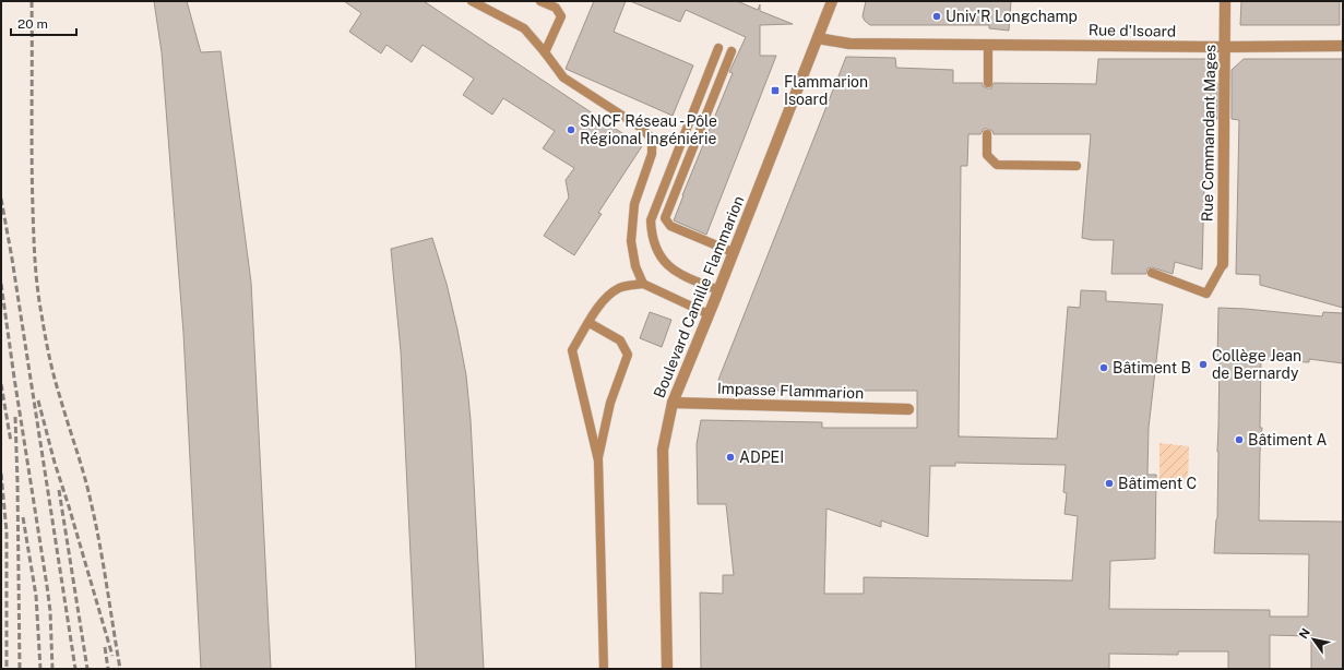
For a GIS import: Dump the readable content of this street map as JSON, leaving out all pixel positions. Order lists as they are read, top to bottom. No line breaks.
{"streets":{"street":["Rue d'Isoard","Rue Commandant Mages","Boulevard Camille Flammarion","Impasse Flammarion"]},"crossings":[["Rue d'Isoard","Rue Commandant Mages"],["Rue d'Isoard","Boulevard Camille Flammarion"],["Boulevard Camille Flammarion","Impasse Flammarion"]],"places":{"other":["Univ'R Longchamp","SNCF Réseau - Pôle Régional Ingéniérie","Collège Jean de Bernardy","Bâtiment B","Bâtiment A","ADPEI","Bâtiment C"],"transit":["Flammarion Isoard"]},"scale_bar":"20 m","north":"top left"}
